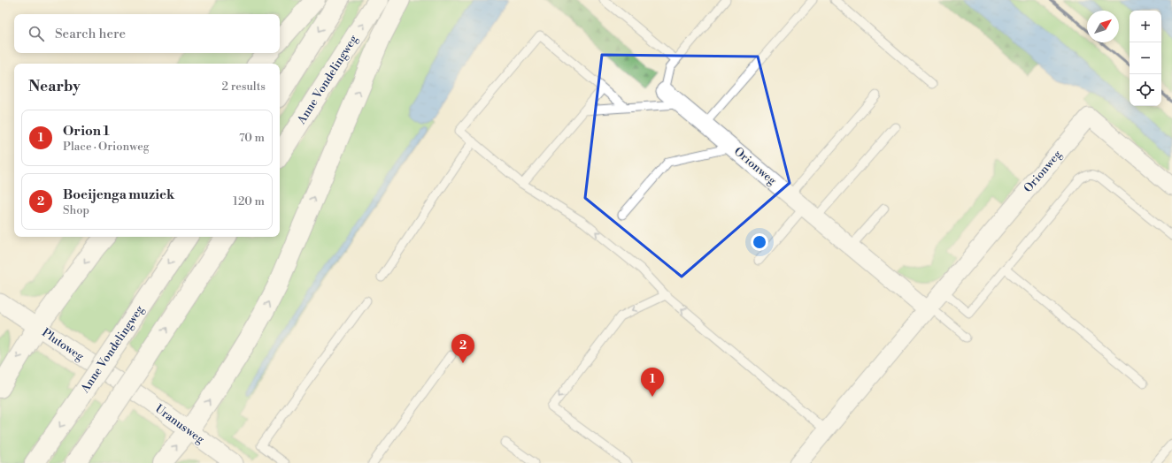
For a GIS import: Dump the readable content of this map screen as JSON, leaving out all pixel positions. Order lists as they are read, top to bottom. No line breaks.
{"streets":{"main road":["Anne Vondelingweg"],"street":["Orionweg","Plutoweg","Uranusweg"]},"crossings":[["Plutoweg","Uranusweg"]],"north":"top right","page":{"map_buttons":["+","−"],"search":"Search here","heading":["Nearby","2 results"],"list":[{"mark":"1","name":"Orion 1","note":"Place · Orionweg","value":"70 m"},{"mark":"2","name":"Boeijenga muziek","note":"Shop","value":"120 m"}],"pins":["2","1"]}}
